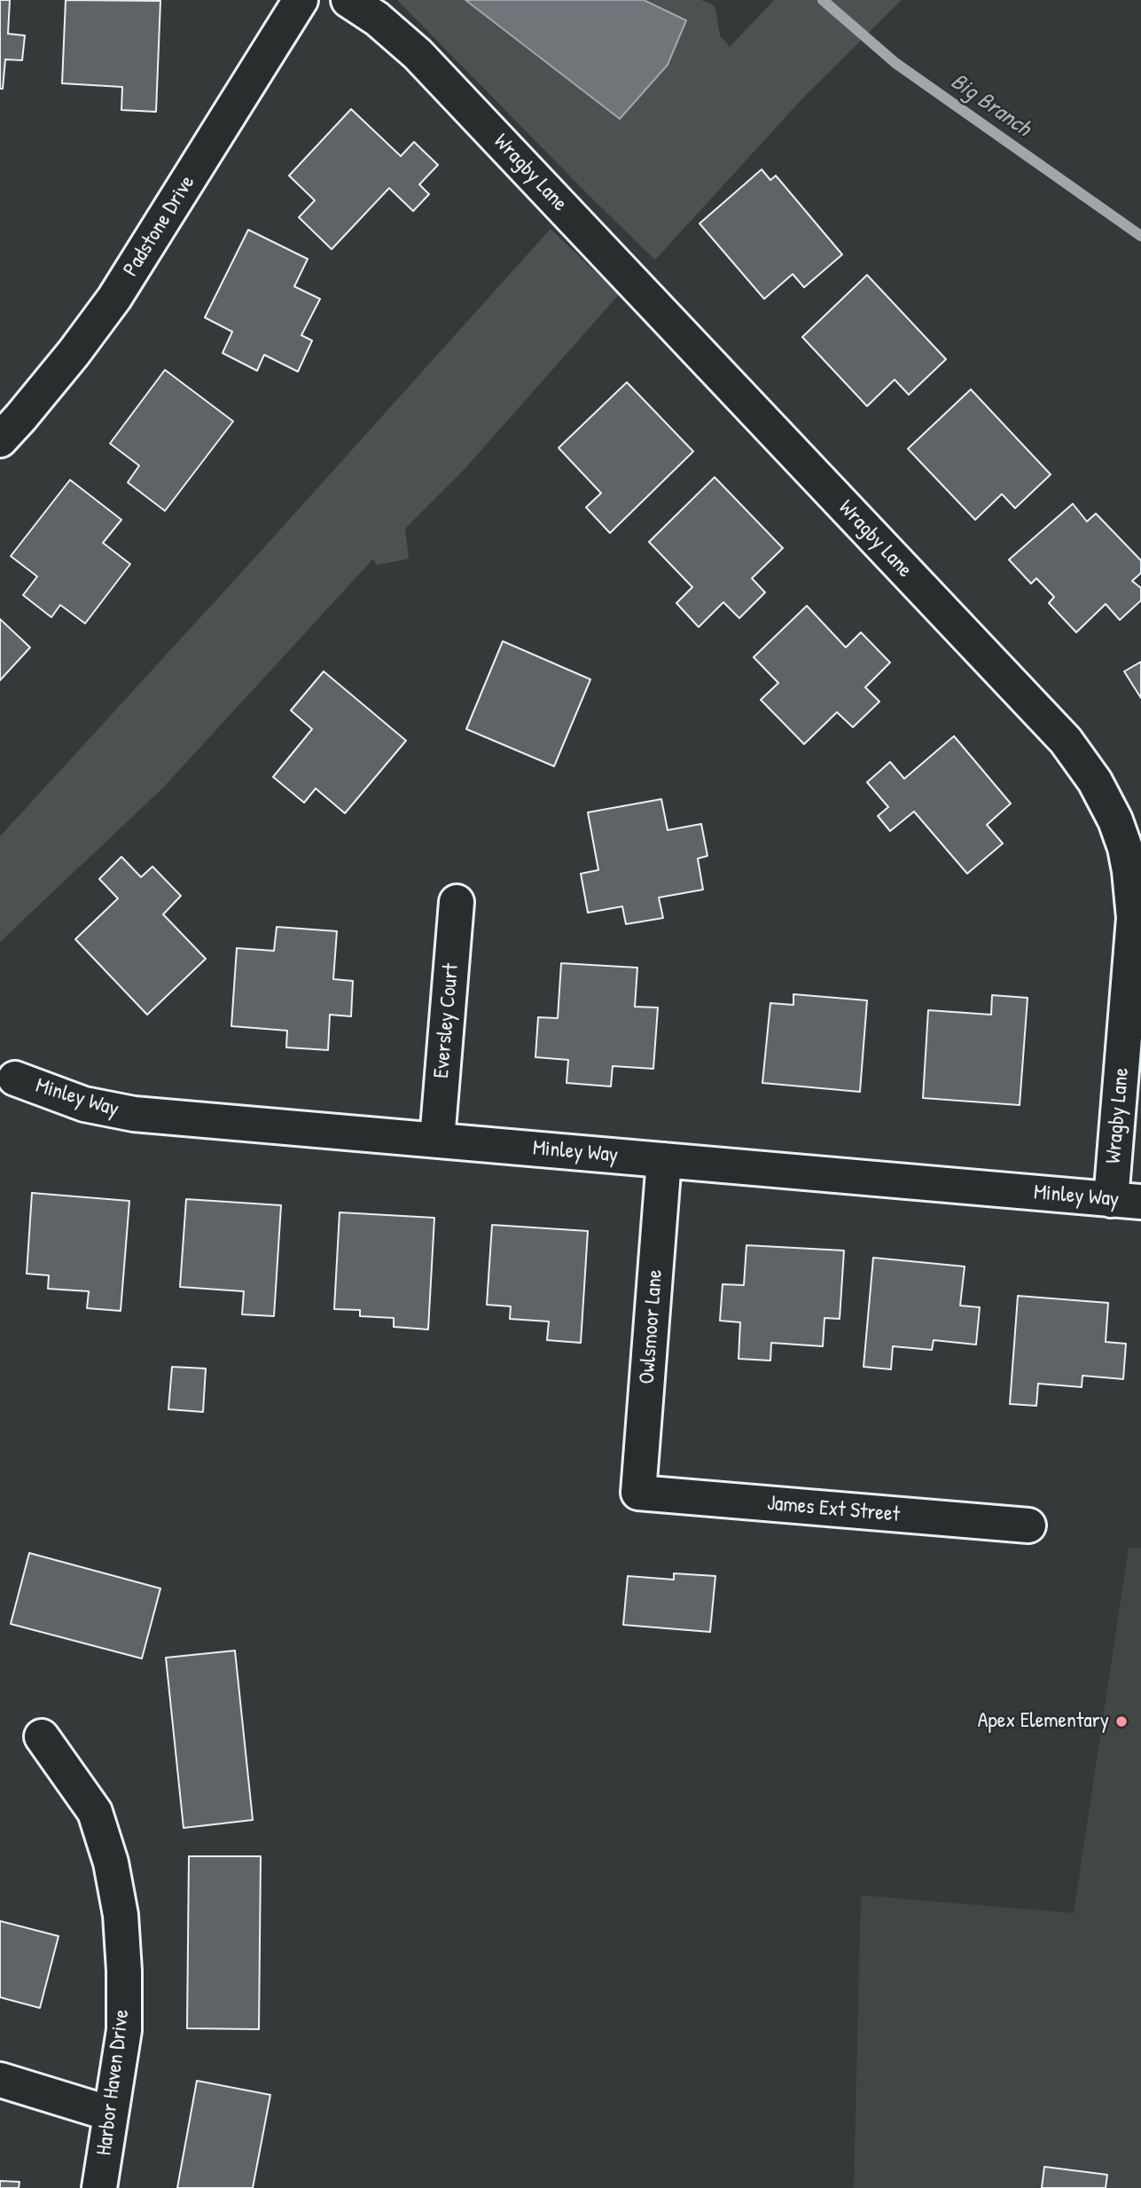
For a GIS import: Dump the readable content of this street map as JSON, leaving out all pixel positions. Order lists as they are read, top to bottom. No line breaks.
{"streets":{"street":["Wragby Lane","Padstone Drive","Eversley Court","Minley Way","Owlsmoor Lane","James Ext Street","Harbor Haven Drive"]},"crossings":[["Wragby Lane","Minley Way"],["Eversley Court","Minley Way"],["Minley Way","Owlsmoor Lane"],["Owlsmoor Lane","James Ext Street"]],"water":["Big Branch"],"places":["Apex Elementary"]}
